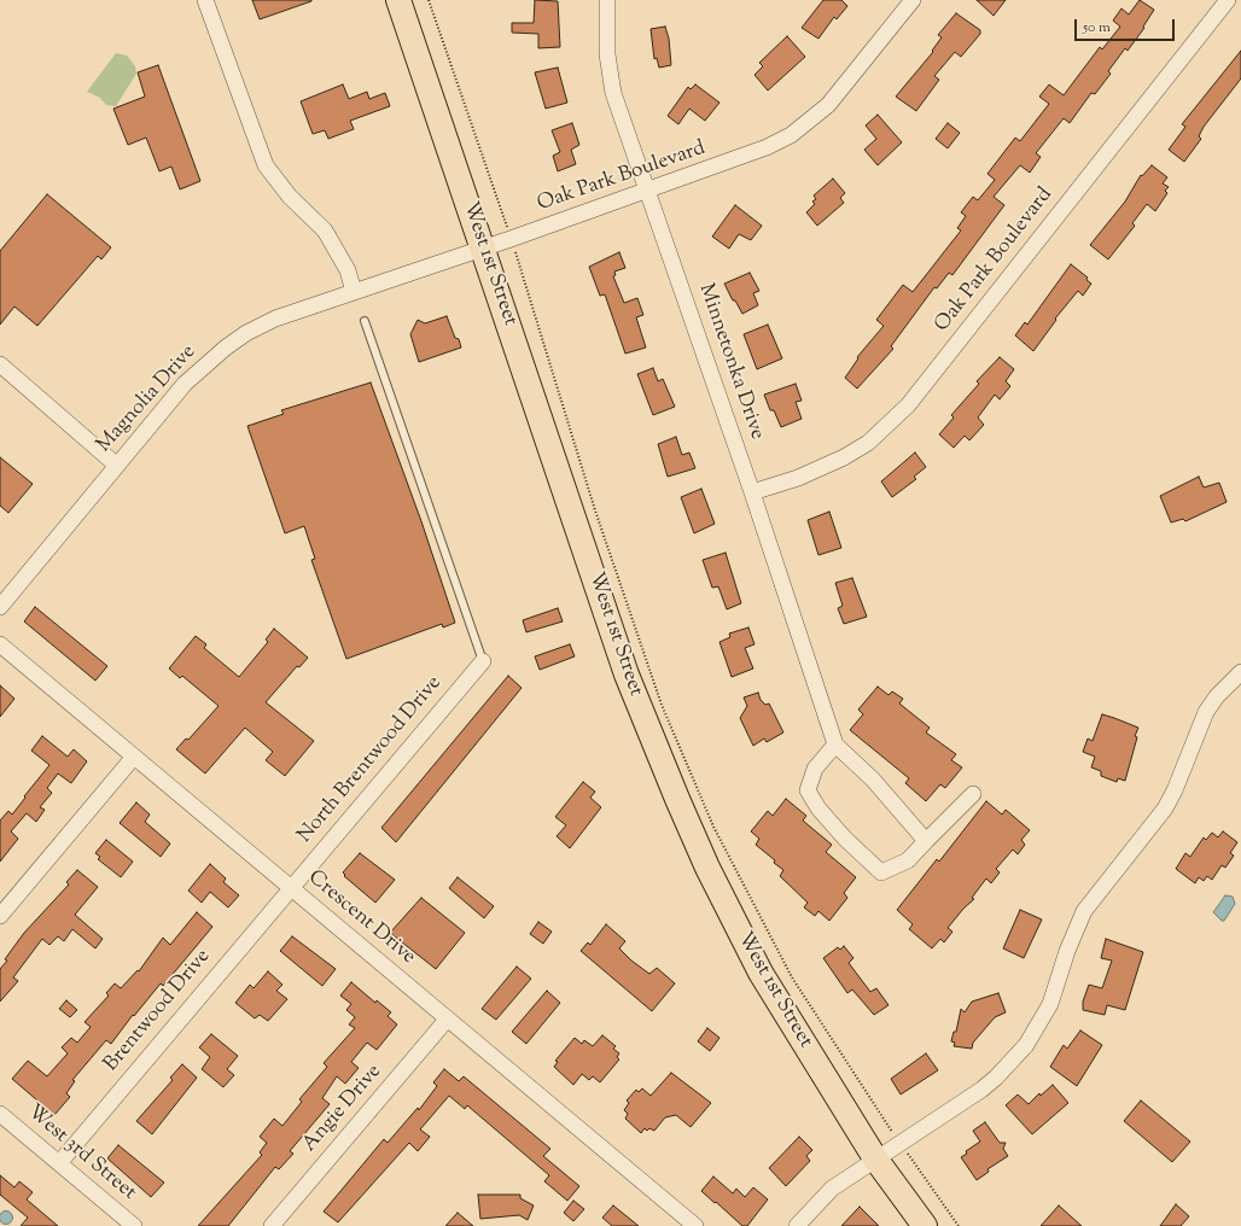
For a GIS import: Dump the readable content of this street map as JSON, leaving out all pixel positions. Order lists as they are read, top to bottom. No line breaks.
{"streets":{"main road":["West 1st Street"],"street":["Oak Park Boulevard","Minnetonka Drive","Magnolia Drive","North Brentwood Drive","Crescent Drive","Brentwood Drive","Angie Drive","West 3rd Street"]},"crossings":[["Oak Park Boulevard","West 1st Street"],["Oak Park Boulevard","Minnetonka Drive"],["Oak Park Boulevard","Magnolia Drive"],["West 1st Street","Magnolia Drive"],["North Brentwood Drive","Crescent Drive"],["North Brentwood Drive","Brentwood Drive"],["Crescent Drive","Brentwood Drive"],["Crescent Drive","Angie Drive"],["Brentwood Drive","West 3rd Street"]],"scale_bar":"50 m"}
